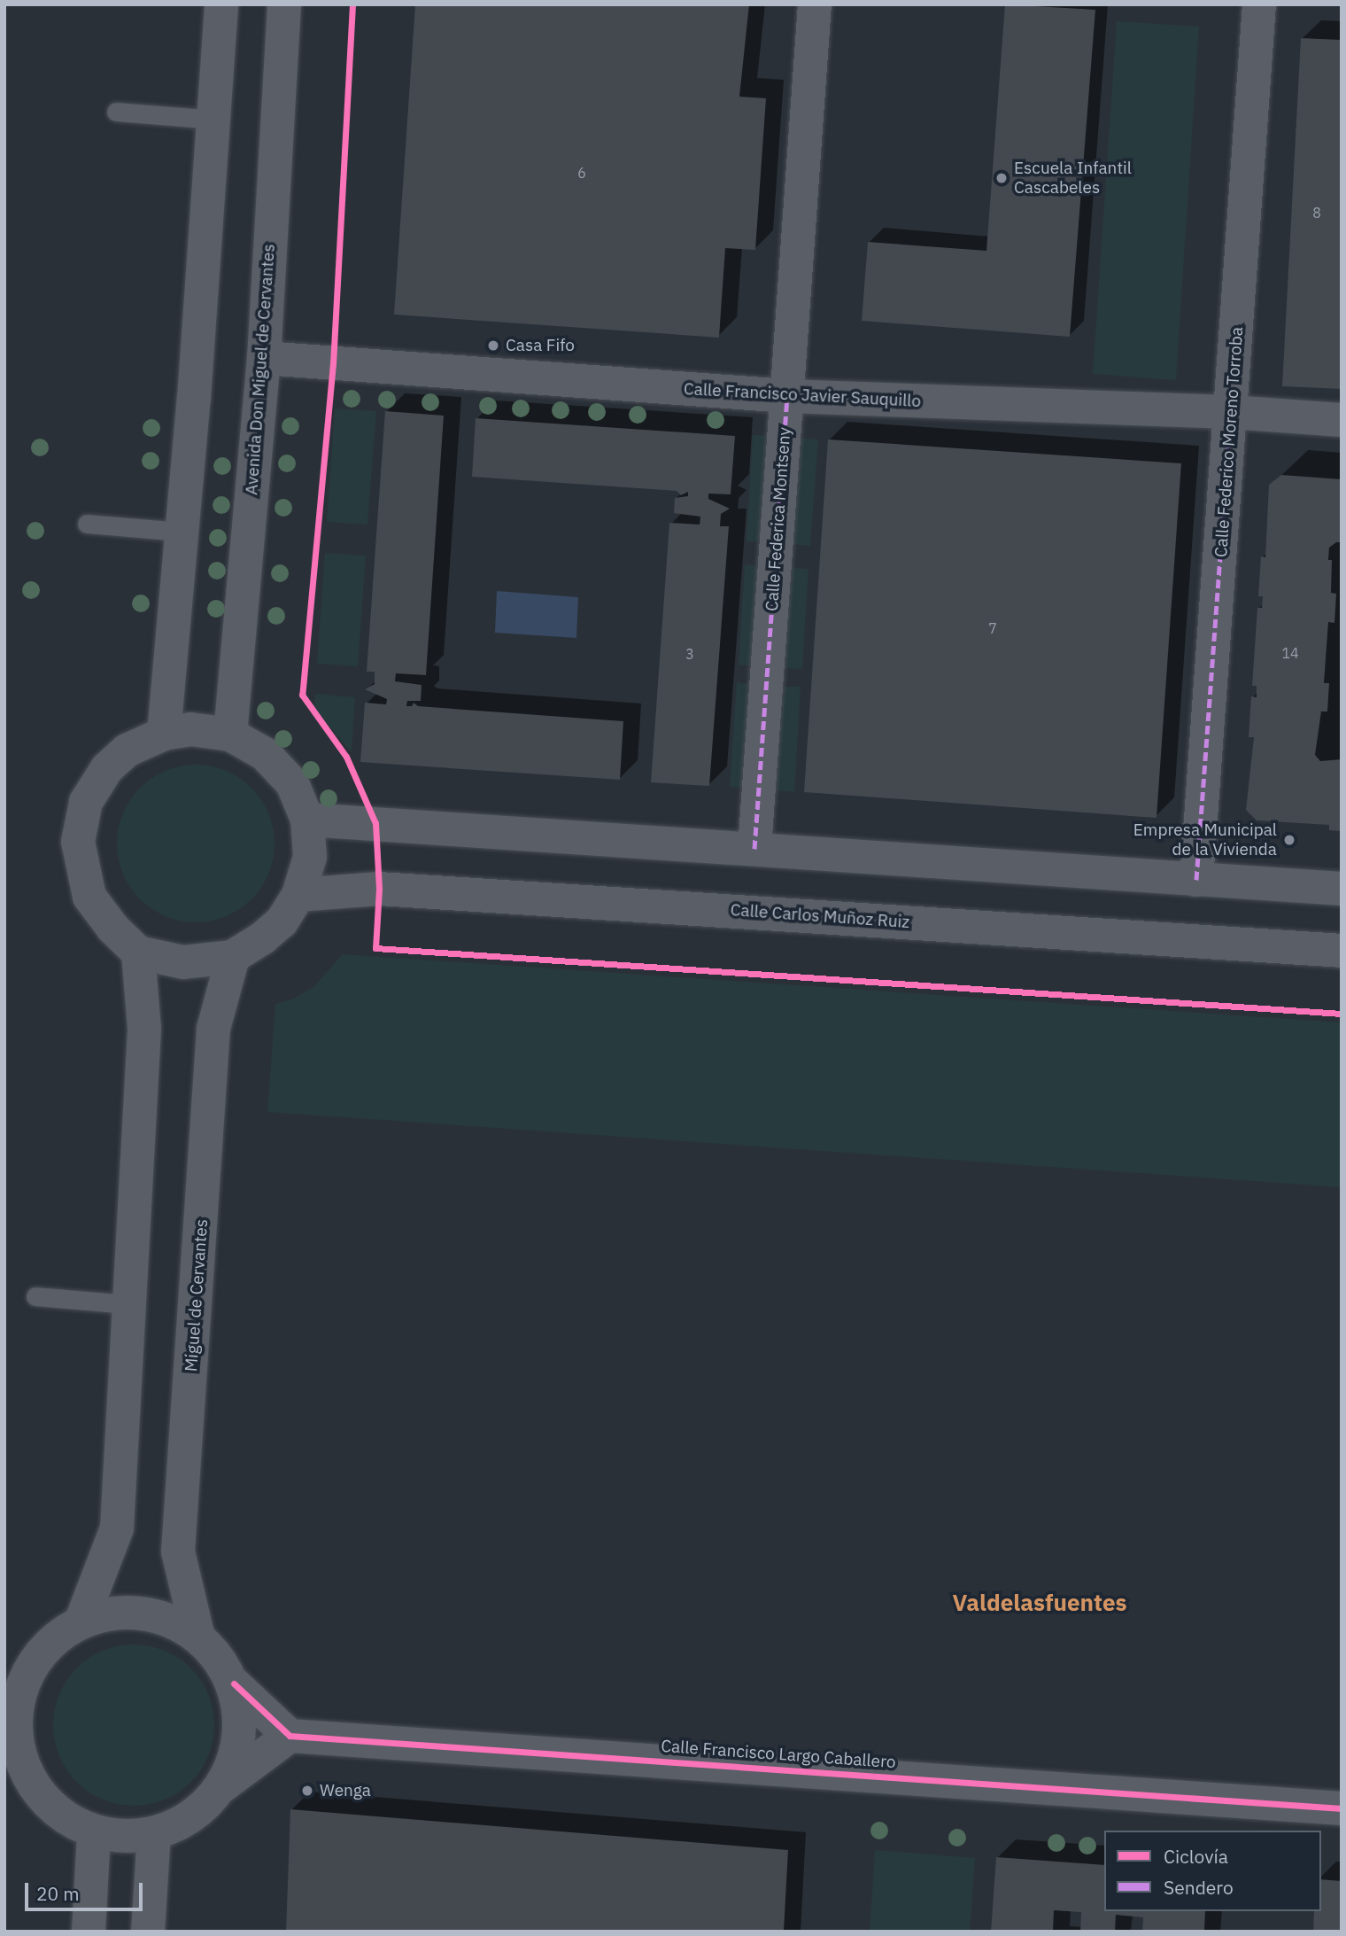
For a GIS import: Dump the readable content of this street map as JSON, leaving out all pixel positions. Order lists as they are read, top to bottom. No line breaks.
{"streets":{"street":["Avenida Don Miguel de Cervantes","Calle Francisco Javier Sauquillo","Calle Federico Moreno Torroba","Calle Federica Montseny","Calle Carlos Muñoz Ruiz","Miguel de Cervantes","Calle Francisco Largo Caballero"]},"crossings":[["Avenida Don Miguel de Cervantes","Calle Francisco Javier Sauquillo"],["Calle Francisco Javier Sauquillo","Calle Federico Moreno Torroba"],["Calle Francisco Javier Sauquillo","Calle Federica Montseny"]],"districts":["Valdelasfuentes"],"places":["Escuela Infantil Cascabeles","Casa Fifo","Empresa Municipal de la Vivienda","Wenga"],"house_numbers":["6","8","7","14","3"],"legend":["Ciclovía","Sendero"],"scale_bar":"20 m"}
